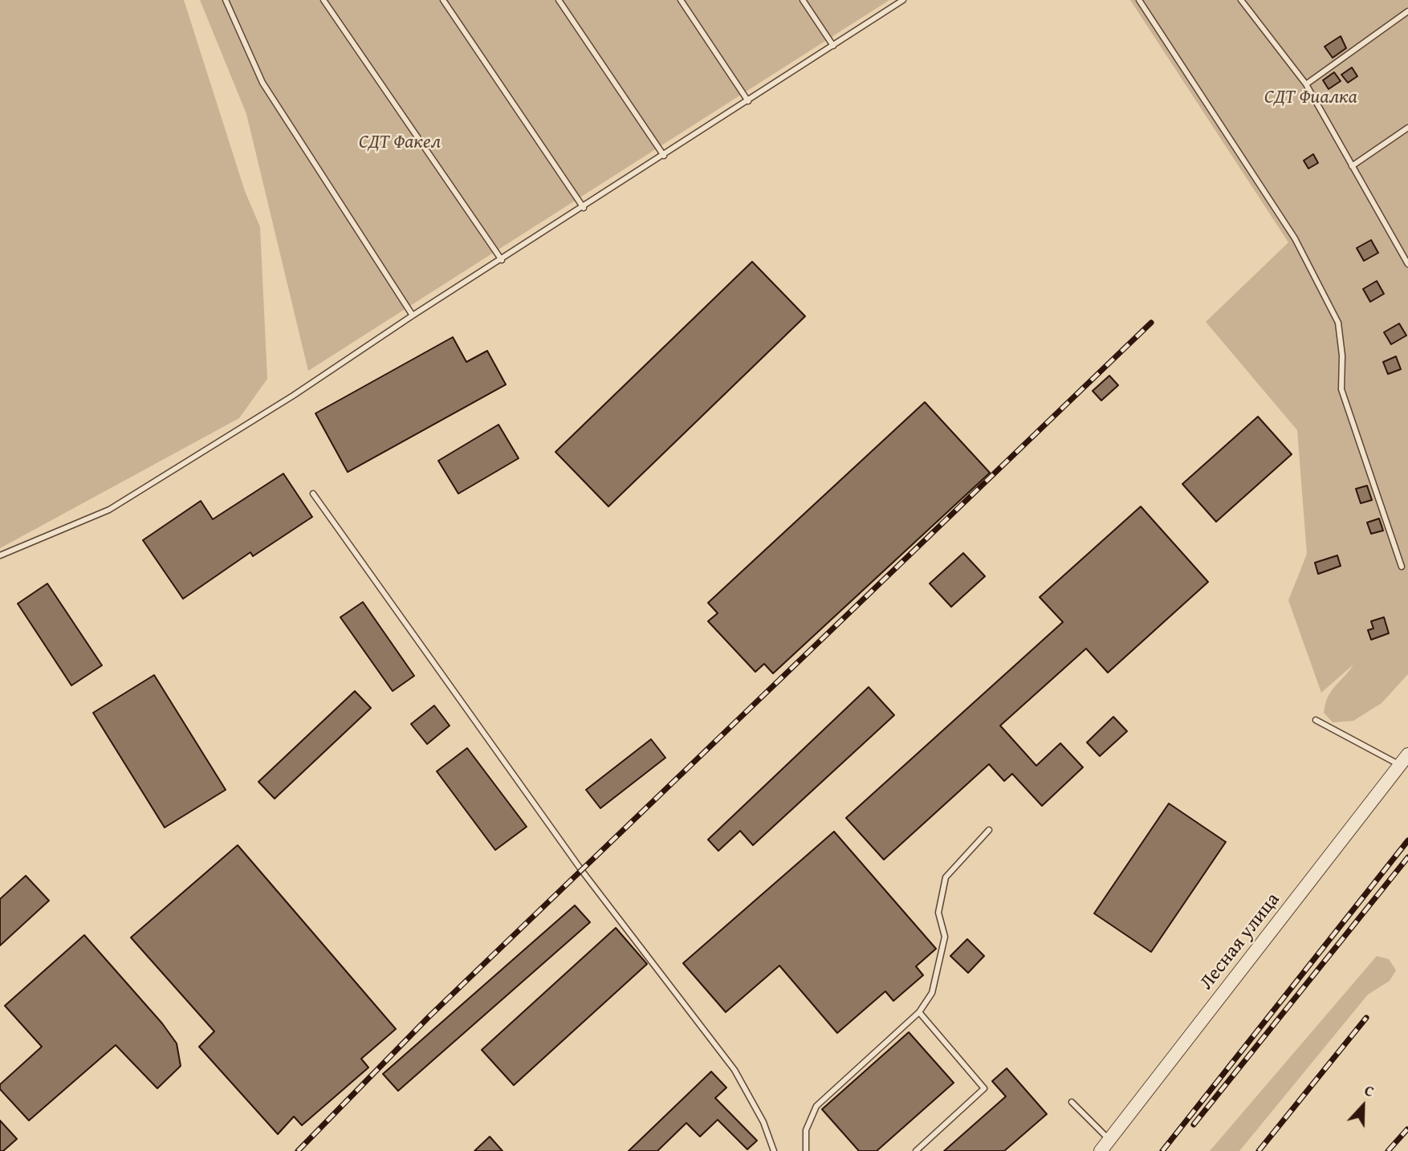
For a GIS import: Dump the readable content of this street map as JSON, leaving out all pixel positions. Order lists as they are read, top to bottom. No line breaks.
{"streets":{"street":["Лесная улица"]},"parks":["СДТ Фиалка","СДТ Факел"],"north":"top"}
